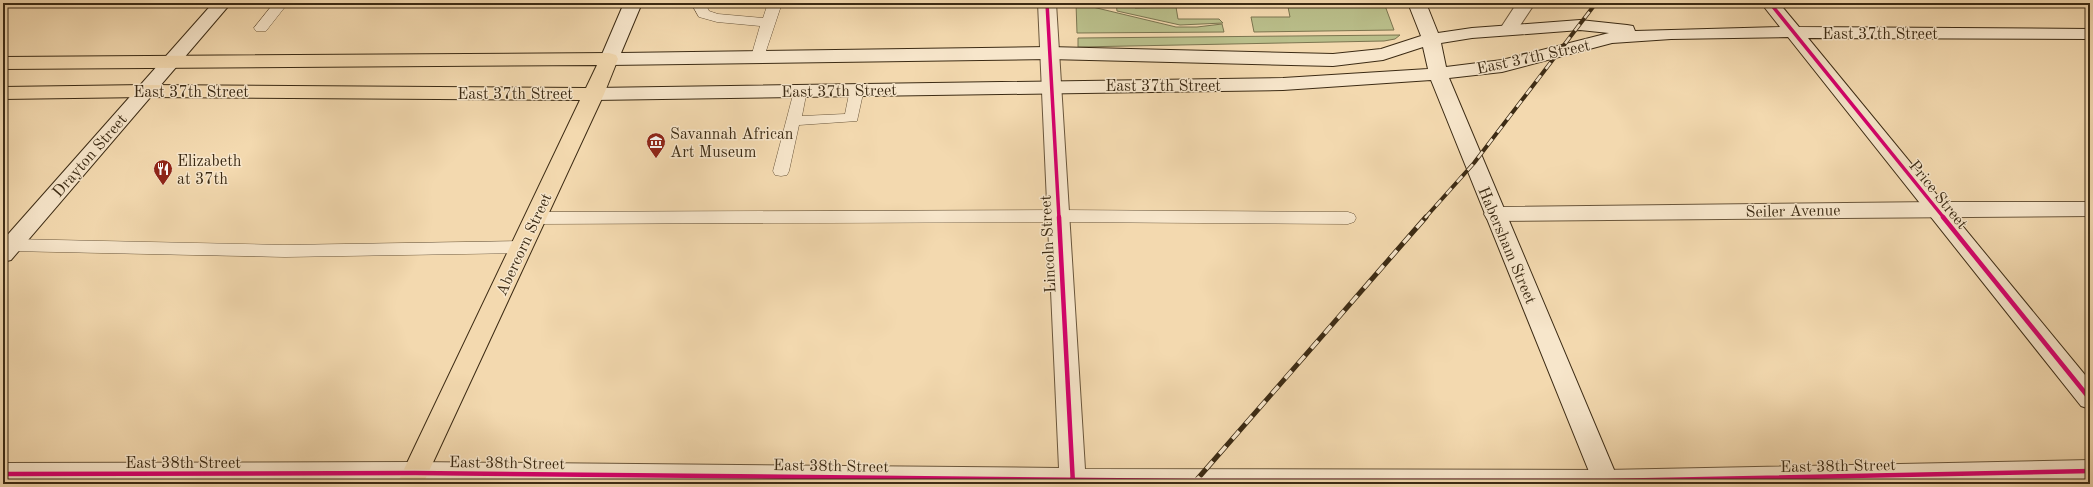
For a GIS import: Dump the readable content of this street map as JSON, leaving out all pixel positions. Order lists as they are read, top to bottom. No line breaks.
{"streets":{"main road":["East 37th Street","Drayton Street","Price Street","Seiler Avenue","Abercorn Street","Lincoln Street","Habersham Street","East 38th Street"]},"crossings":[["East 37th Street","Drayton Street"],["East 37th Street","Price Street"],["East 37th Street","Abercorn Street"],["East 37th Street","Lincoln Street"],["East 37th Street","Habersham Street"],["Price Street","Seiler Avenue"],["Seiler Avenue","Habersham Street"],["Abercorn Street","East 38th Street"],["Lincoln Street","East 38th Street"],["Habersham Street","East 38th Street"]],"places":{"museum":["Savannah African Art Museum"],"restaurant":["Elizabeth at 37th"]}}
